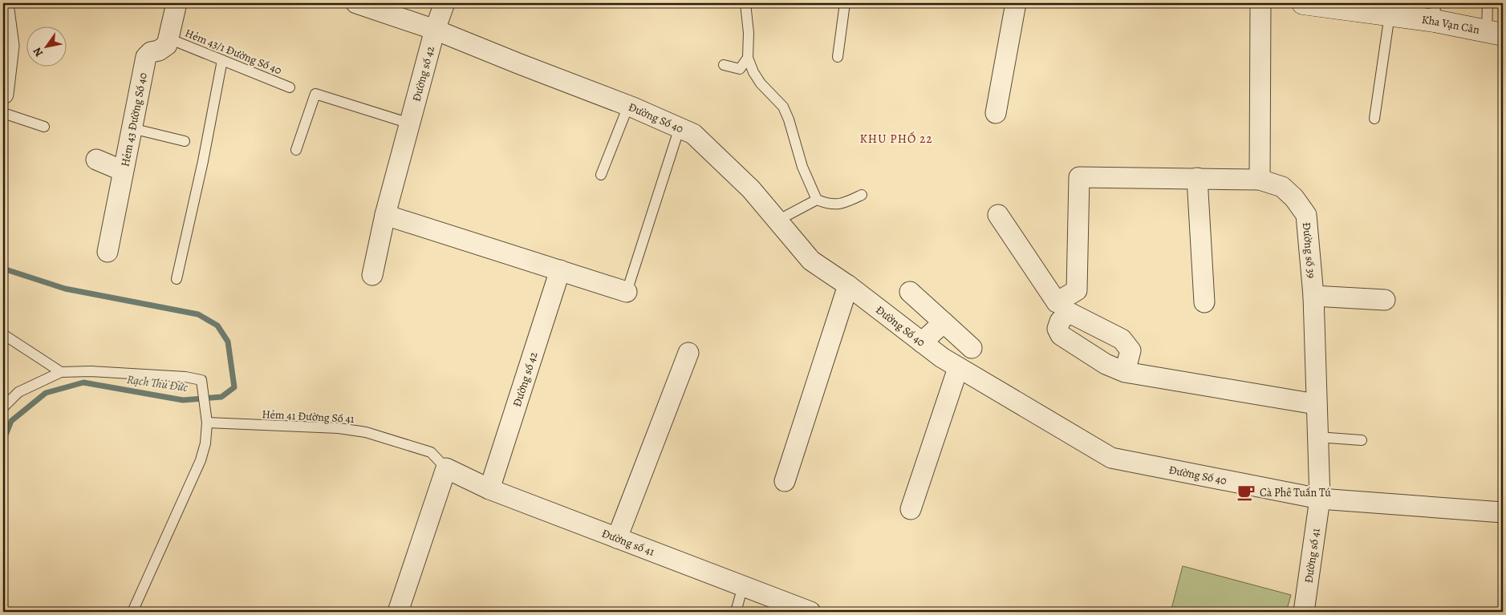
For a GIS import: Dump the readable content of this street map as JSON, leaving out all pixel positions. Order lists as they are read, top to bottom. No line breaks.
{"streets":{"main road":["Kha Vạn Cân"],"street":["Đường số 42","Đường Số 40","Hẻm 43 Đường Số 40","Đường số 39","Đường số 41"],"lane":["Hẻm 43/1 Đường Số 40","Hẻm 41 Đường Số 41"]},"crossings":[["Hẻm 43/1 Đường Số 40","Hẻm 43 Đường Số 40"],["Đường số 42","Đường Số 40"],["Đường số 42","Đường số 41"],["Đường Số 40","Đường số 39"],["Đường Số 40","Đường số 41"],["Đường số 39","Đường số 41"],["Hẻm 41 Đường Số 41","Đường số 41"]],"districts":["KHU PHỐ 22"],"water":["Rạch Thủ Đức"],"places":{"cafe":["Cà Phê Tuấn Tú"]},"north":"bottom left"}
